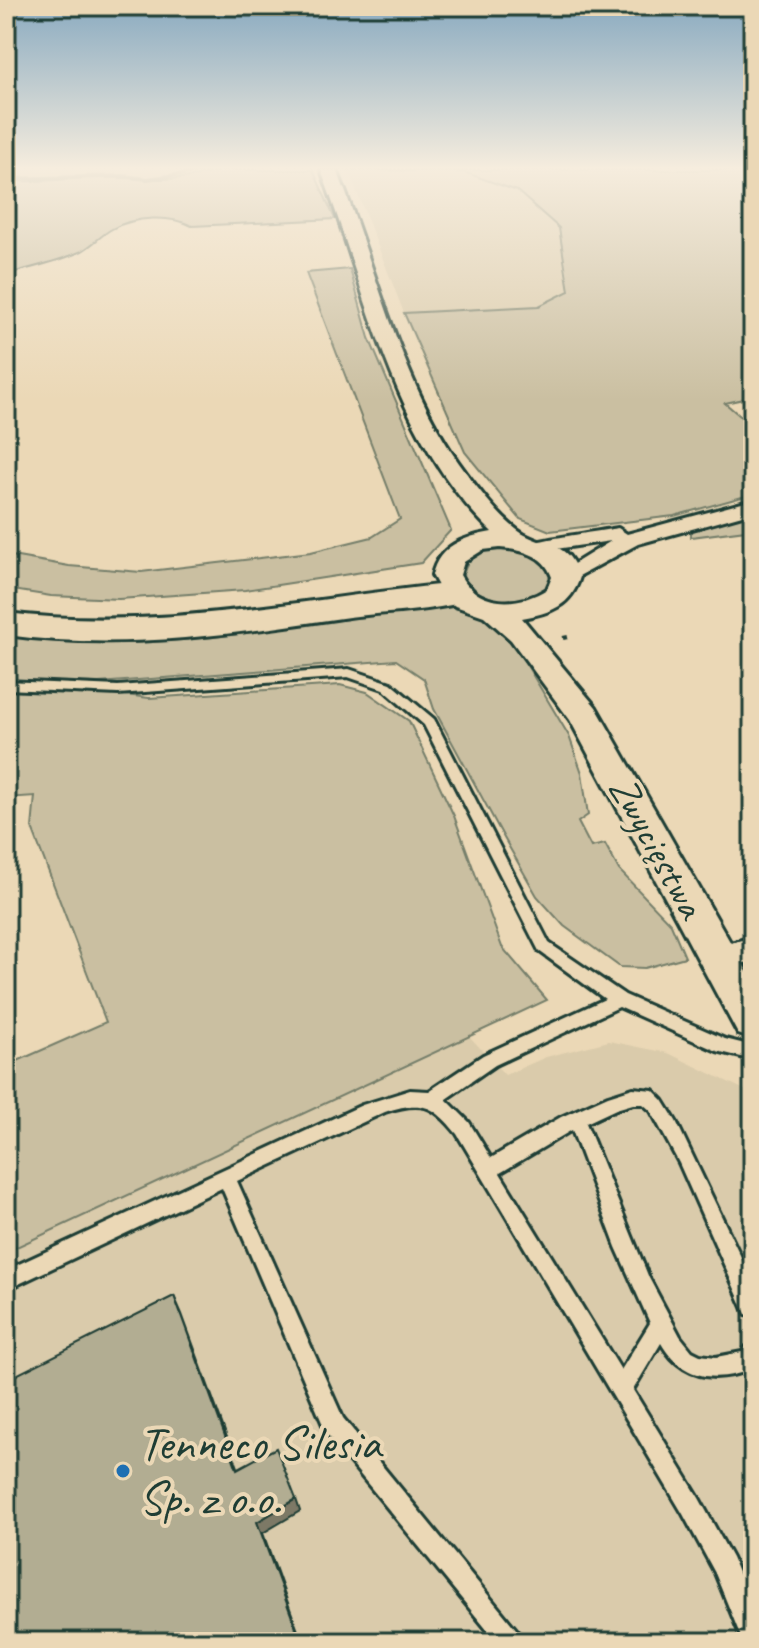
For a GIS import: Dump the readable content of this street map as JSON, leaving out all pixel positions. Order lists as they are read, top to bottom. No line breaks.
{"streets":{"main road":["Zwycięstwa"]},"places":["Tenneco Silesia Sp. z o.o."]}
